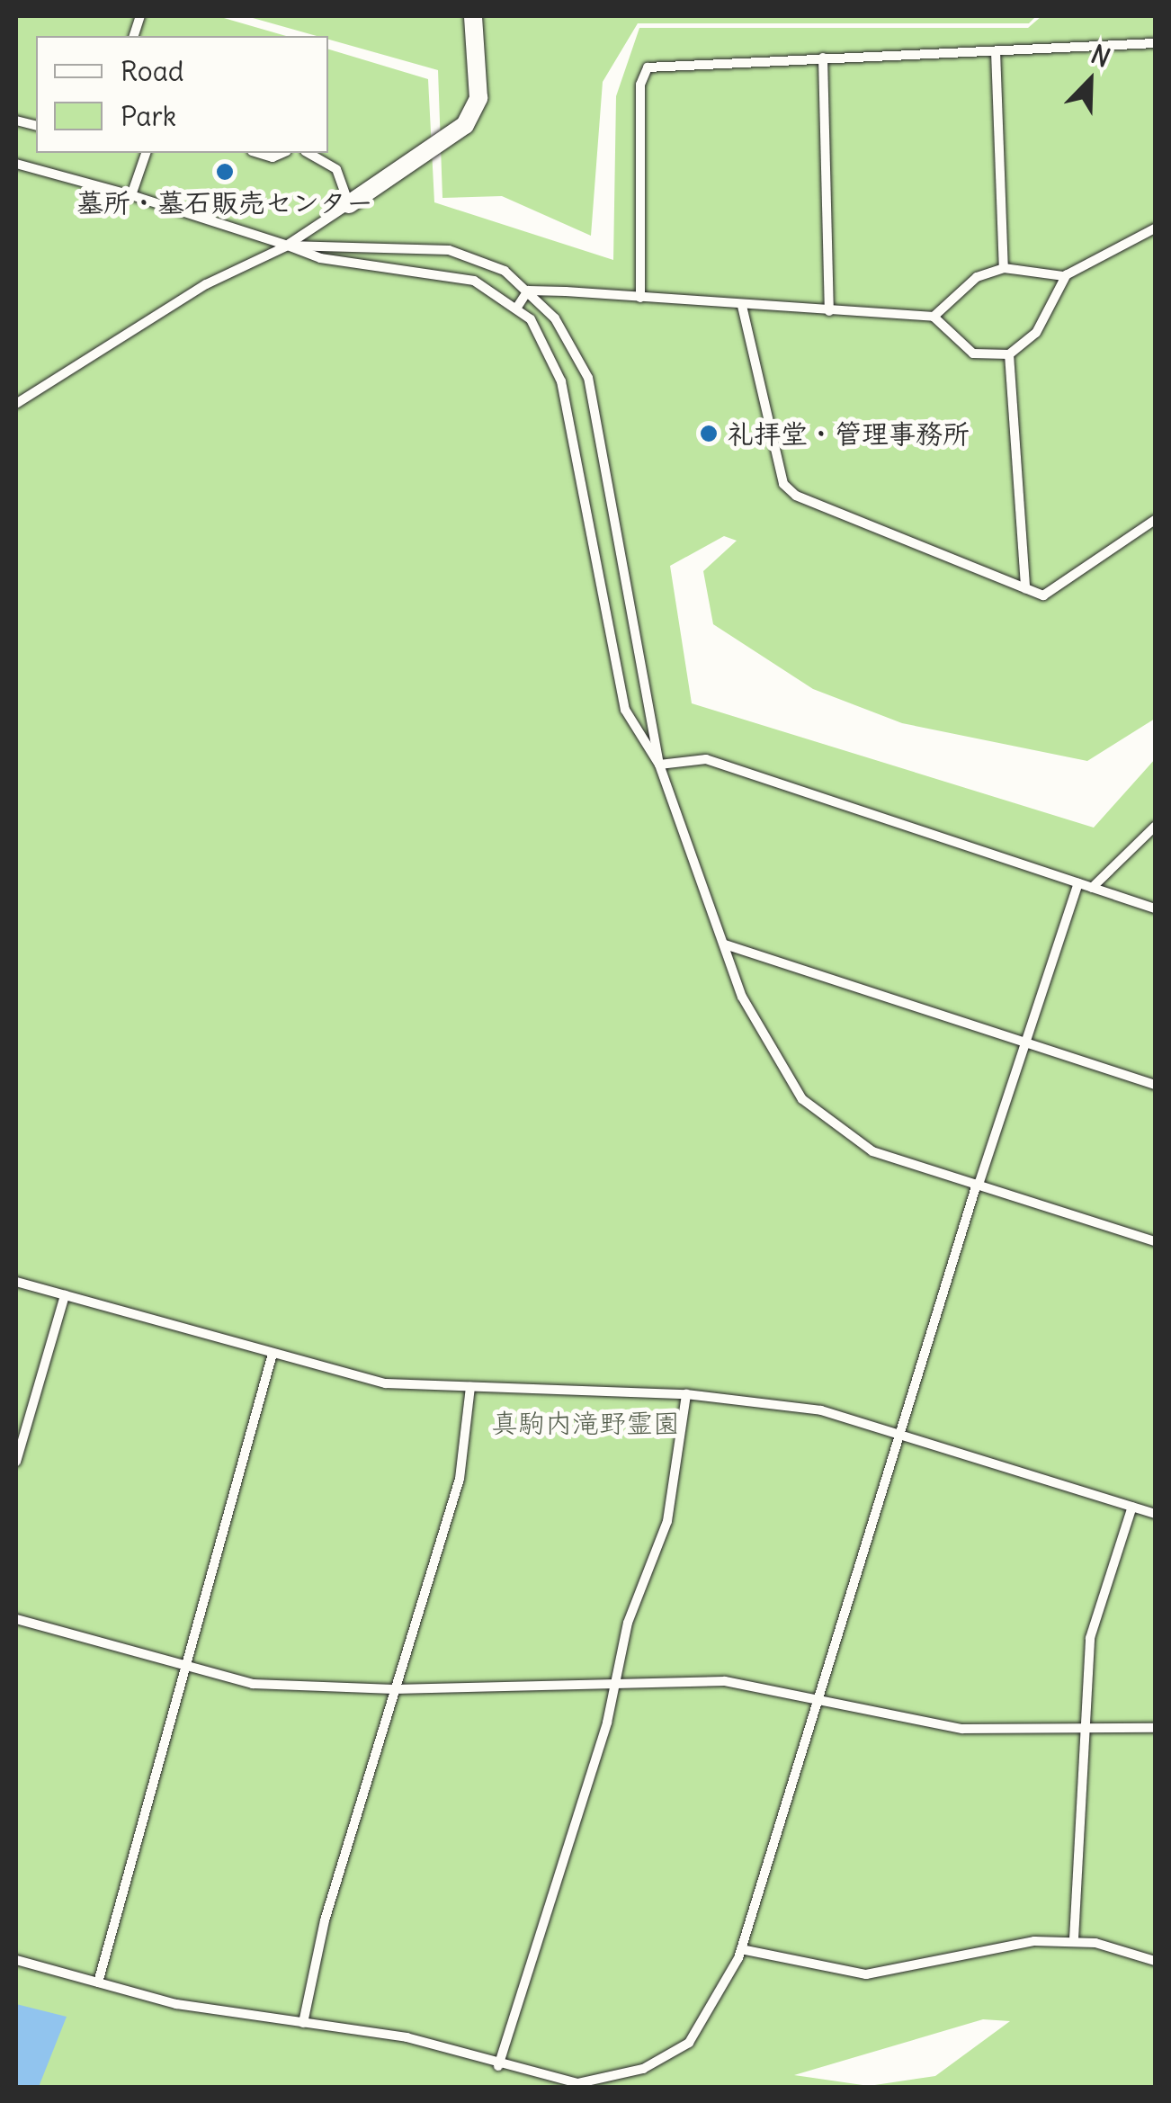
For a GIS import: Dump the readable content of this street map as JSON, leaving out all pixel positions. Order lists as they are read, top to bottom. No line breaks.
{"parks":["真駒内滝野霊園"],"places":["墓所・墓石販売センター","礼拝堂・管理事務所"],"legend":["Road","Park"],"north":"top right"}
